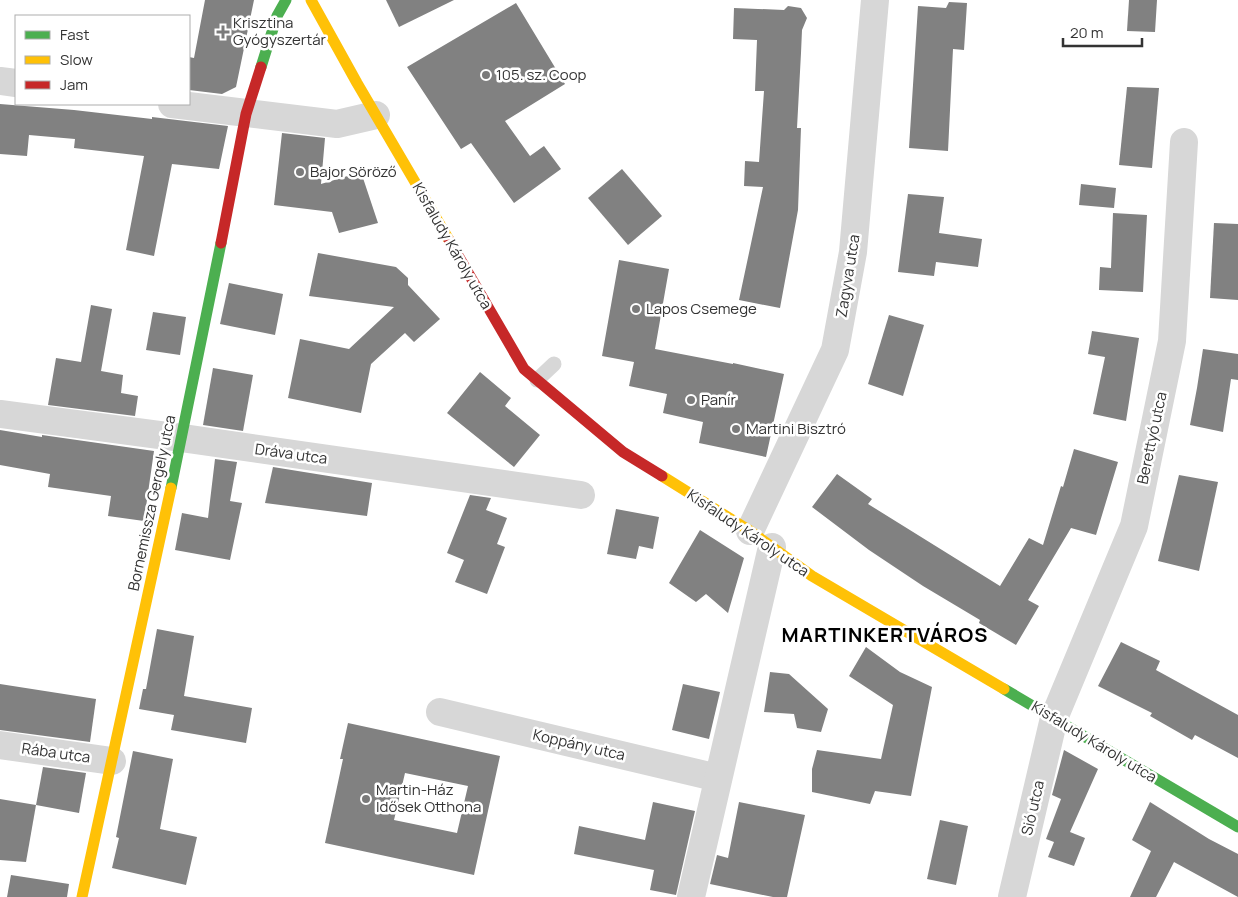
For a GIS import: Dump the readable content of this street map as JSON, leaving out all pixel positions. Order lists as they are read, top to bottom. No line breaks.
{"streets":{"main road":["Kisfaludy Károly utca","Bornemissza Gergely utca"],"street":["Zagyva utca","Berettyó utca","Dráva utca","Koppány utca","Rába utca","Sió utca"]},"crossings":[["Kisfaludy Károly utca","Zagyva utca"],["Kisfaludy Károly utca","Berettyó utca"],["Kisfaludy Károly utca","Sió utca"],["Berettyó utca","Sió utca"],["Dráva utca","Bornemissza Gergely utca"],["Bornemissza Gergely utca","Rába utca"]],"districts":["MARTINKERTVÁROS"],"places":{"health":["Krisztina Gyógyszertár"],"other":["105. sz. Coop","Bajor Söröző","Lapos Csemege","Panír","Martini Bisztró","Martin-Ház Idősek Otthona"]},"legend":["Fast","Slow","Jam"],"scale_bar":"20 m"}
